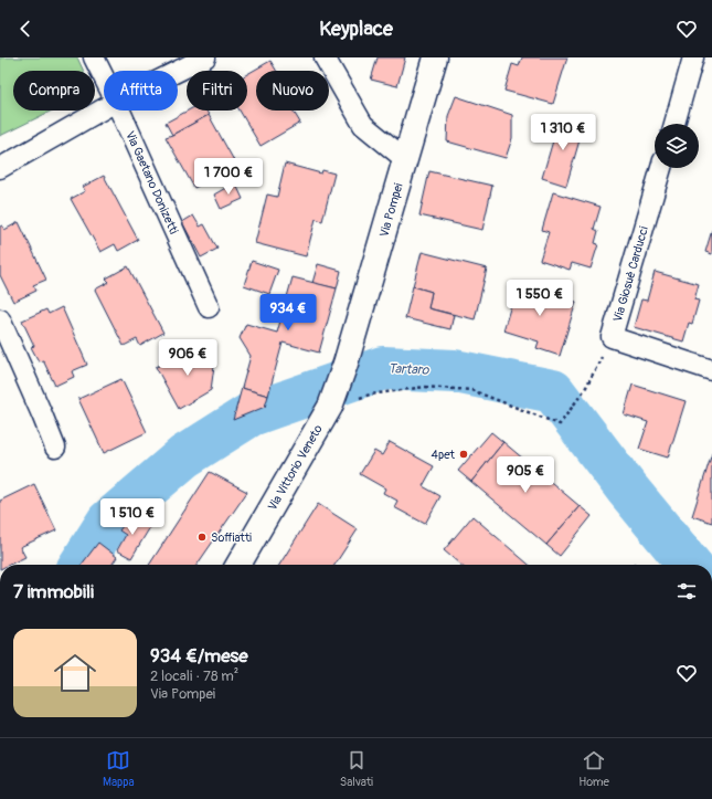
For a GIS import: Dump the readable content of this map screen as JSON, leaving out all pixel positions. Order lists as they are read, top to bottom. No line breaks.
{"streets":{"street":["Via Gaetano Donizetti","Via Pompei","Via Giosuè Carducci","Via Vittorio Veneto"]},"crossings":[["Via Pompei","Via Vittorio Veneto"]],"water":["Tartaro"],"places":["4pet","Soffiatti"],"page":{"header":"Keyplace","chip":["Compra","Affitta","Filtri","Nuovo"],"price":["1 310 €","1 700 €","1 550 €","934 €","906 €","905 €","1 510 €"],"heading":"7 immobili","list":[{"name":"934 €/mese","note":"2 locali · 78 m² · Via Pompei"}],"tabs":["Mappa","Salvati","Home"]}}
